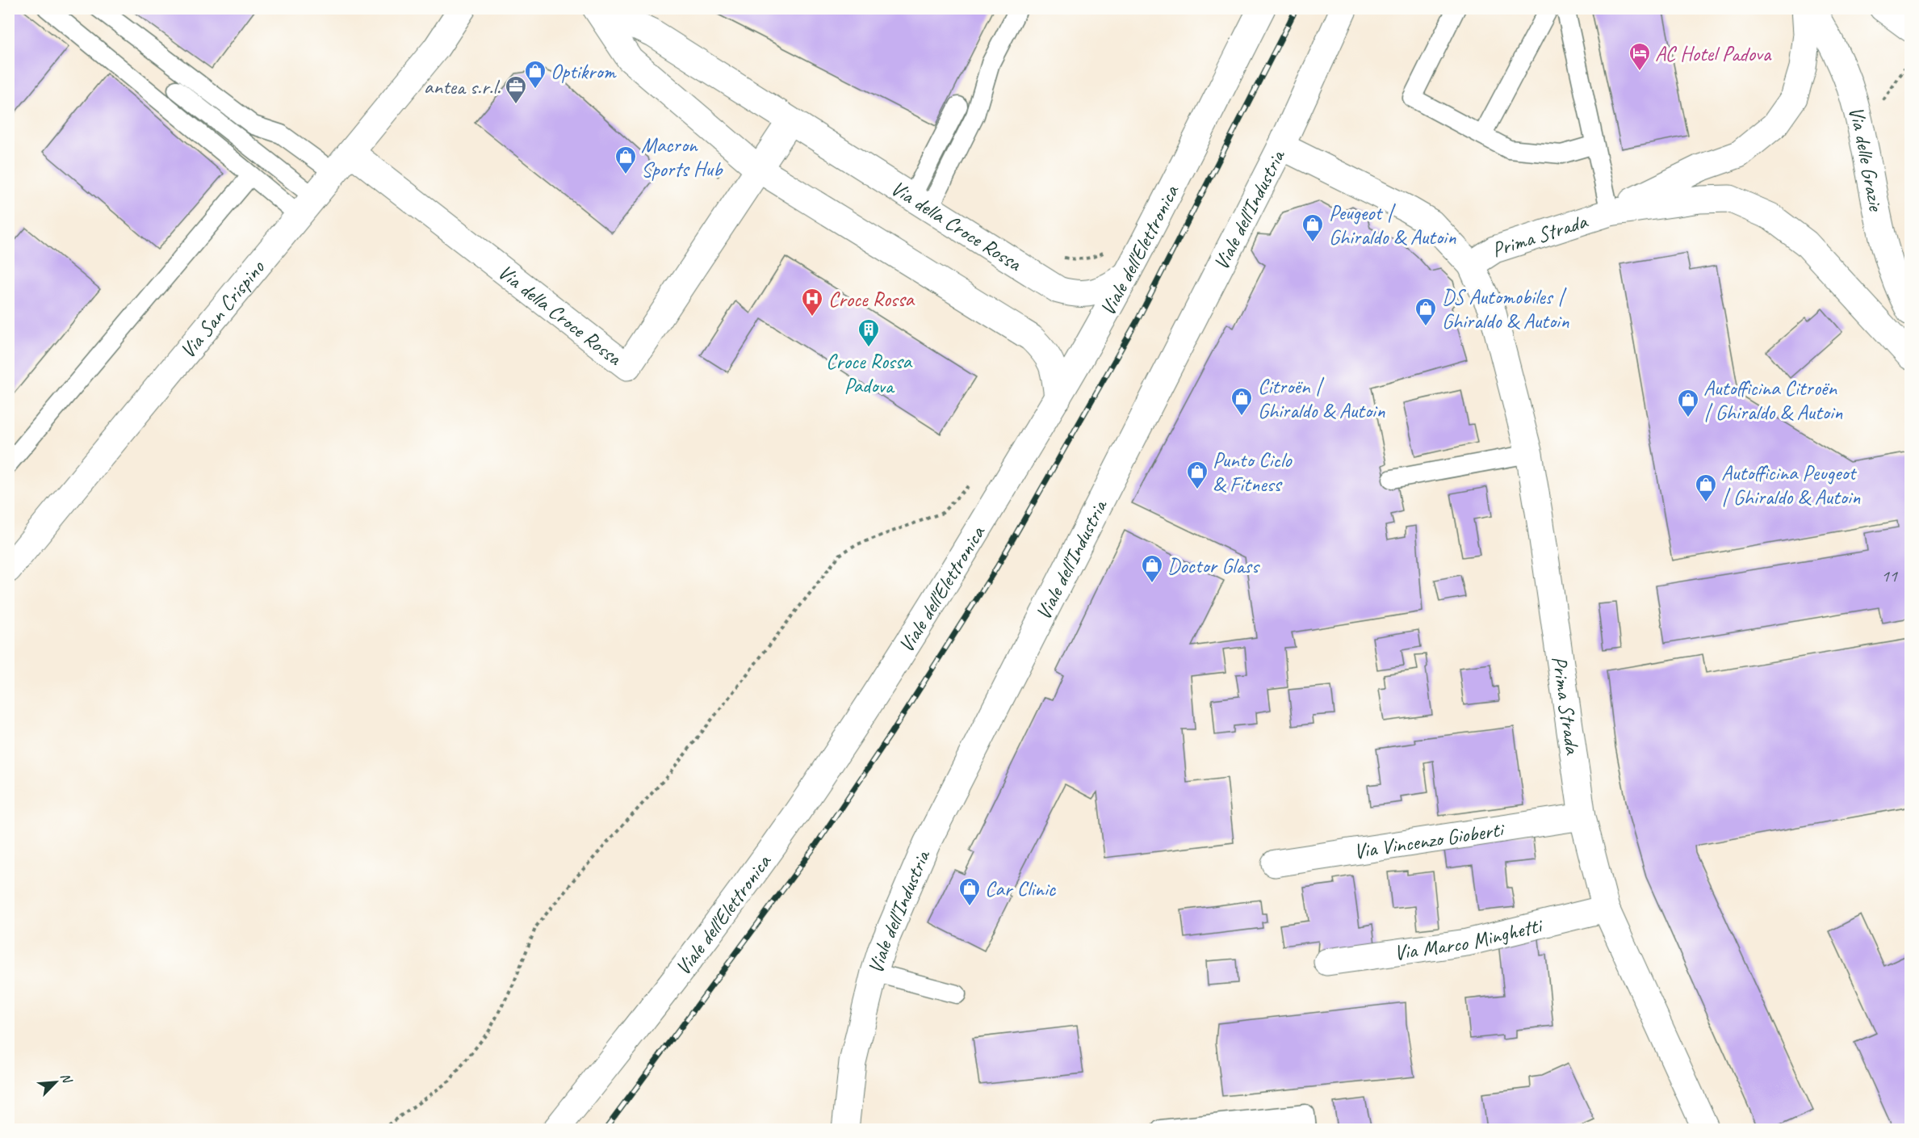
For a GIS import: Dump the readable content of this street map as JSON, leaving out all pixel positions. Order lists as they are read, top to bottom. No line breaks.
{"streets":{"street":["Via delle Grazie","Viale dell'Industria","Via della Croce Rossa","Prima Strada","Viale dell'Elettronica","Via San Crispino","Via Vincenzo Gioberti","Via Marco Minghetti"]},"crossings":[["Viale dell'Industria","Prima Strada"],["Via della Croce Rossa","Viale dell'Elettronica"],["Via della Croce Rossa","Via San Crispino"],["Prima Strada","Via Vincenzo Gioberti"],["Prima Strada","Via Marco Minghetti"]],"places":{"hotel":["AC Hotel Padova"],"shop":["Optikrom","Macron Sports Hub","Peugeot | Ghiraldo & Autoin","DS Automobiles | Ghiraldo & Autoin","Citroën | Ghiraldo & Autoin","Autofficina Citroën | Ghiraldo & Autoin","Punto Ciclo & Fitness","Autofficina Peugeot | Ghiraldo & Autoin","Doctor Glass","Car Clinic"],"office":["antea s.r.l."],"hospital":["Croce Rossa"],"building":["Croce Rossa Padova"]},"house_numbers":["11"],"north":"top right"}
